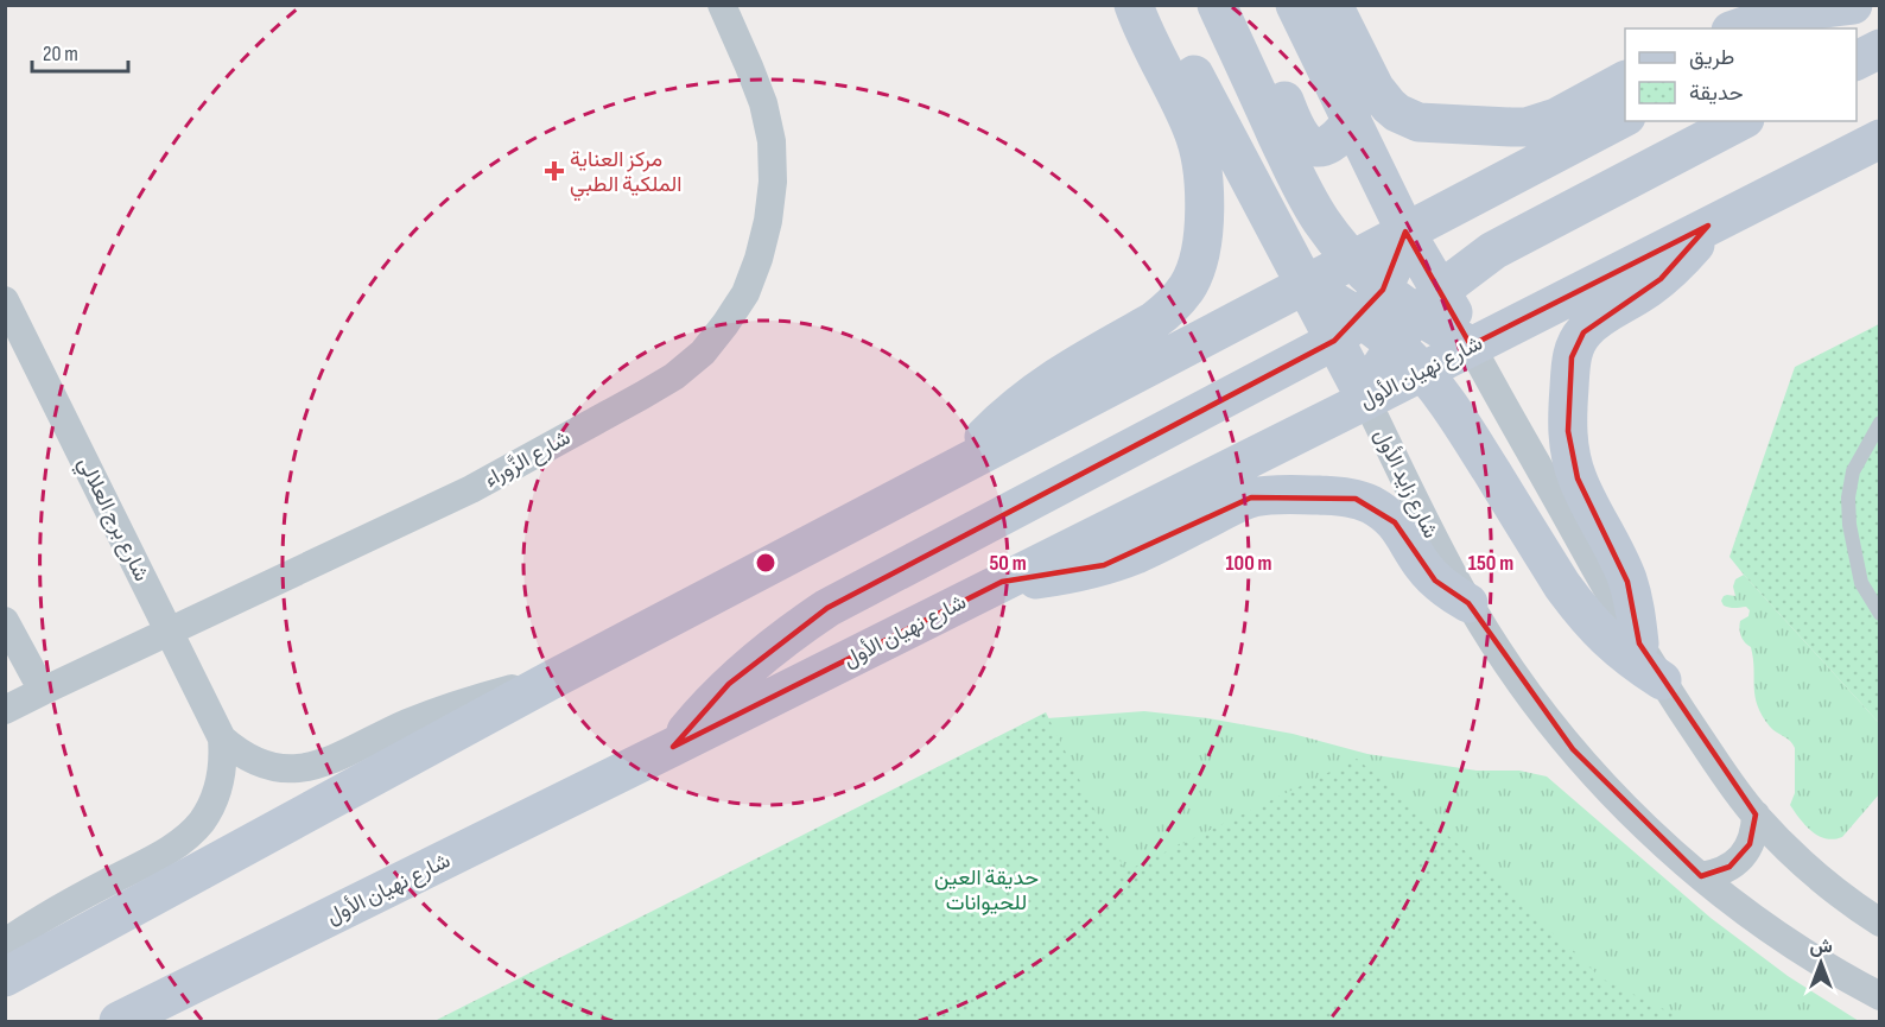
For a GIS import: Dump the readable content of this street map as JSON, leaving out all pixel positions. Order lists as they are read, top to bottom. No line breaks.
{"streets":{"main road":["شارع نهيان الأول","شارع زايد الأول"],"street":["شارع الزَّوراء","شارع برج العلالي"]},"crossings":[["شارع نهيان الأول","شارع زايد الأول"],["شارع الزَّوراء","شارع برج العلالي"]],"parks":["حديقة العين للحيوانات"],"places":{"health":["مركز العناية الملكية الطبي"]},"legend":["طريق","حديقة"],"scale_bar":"20 m","north":"top","rings":["50 m","100 m","150 m"]}
